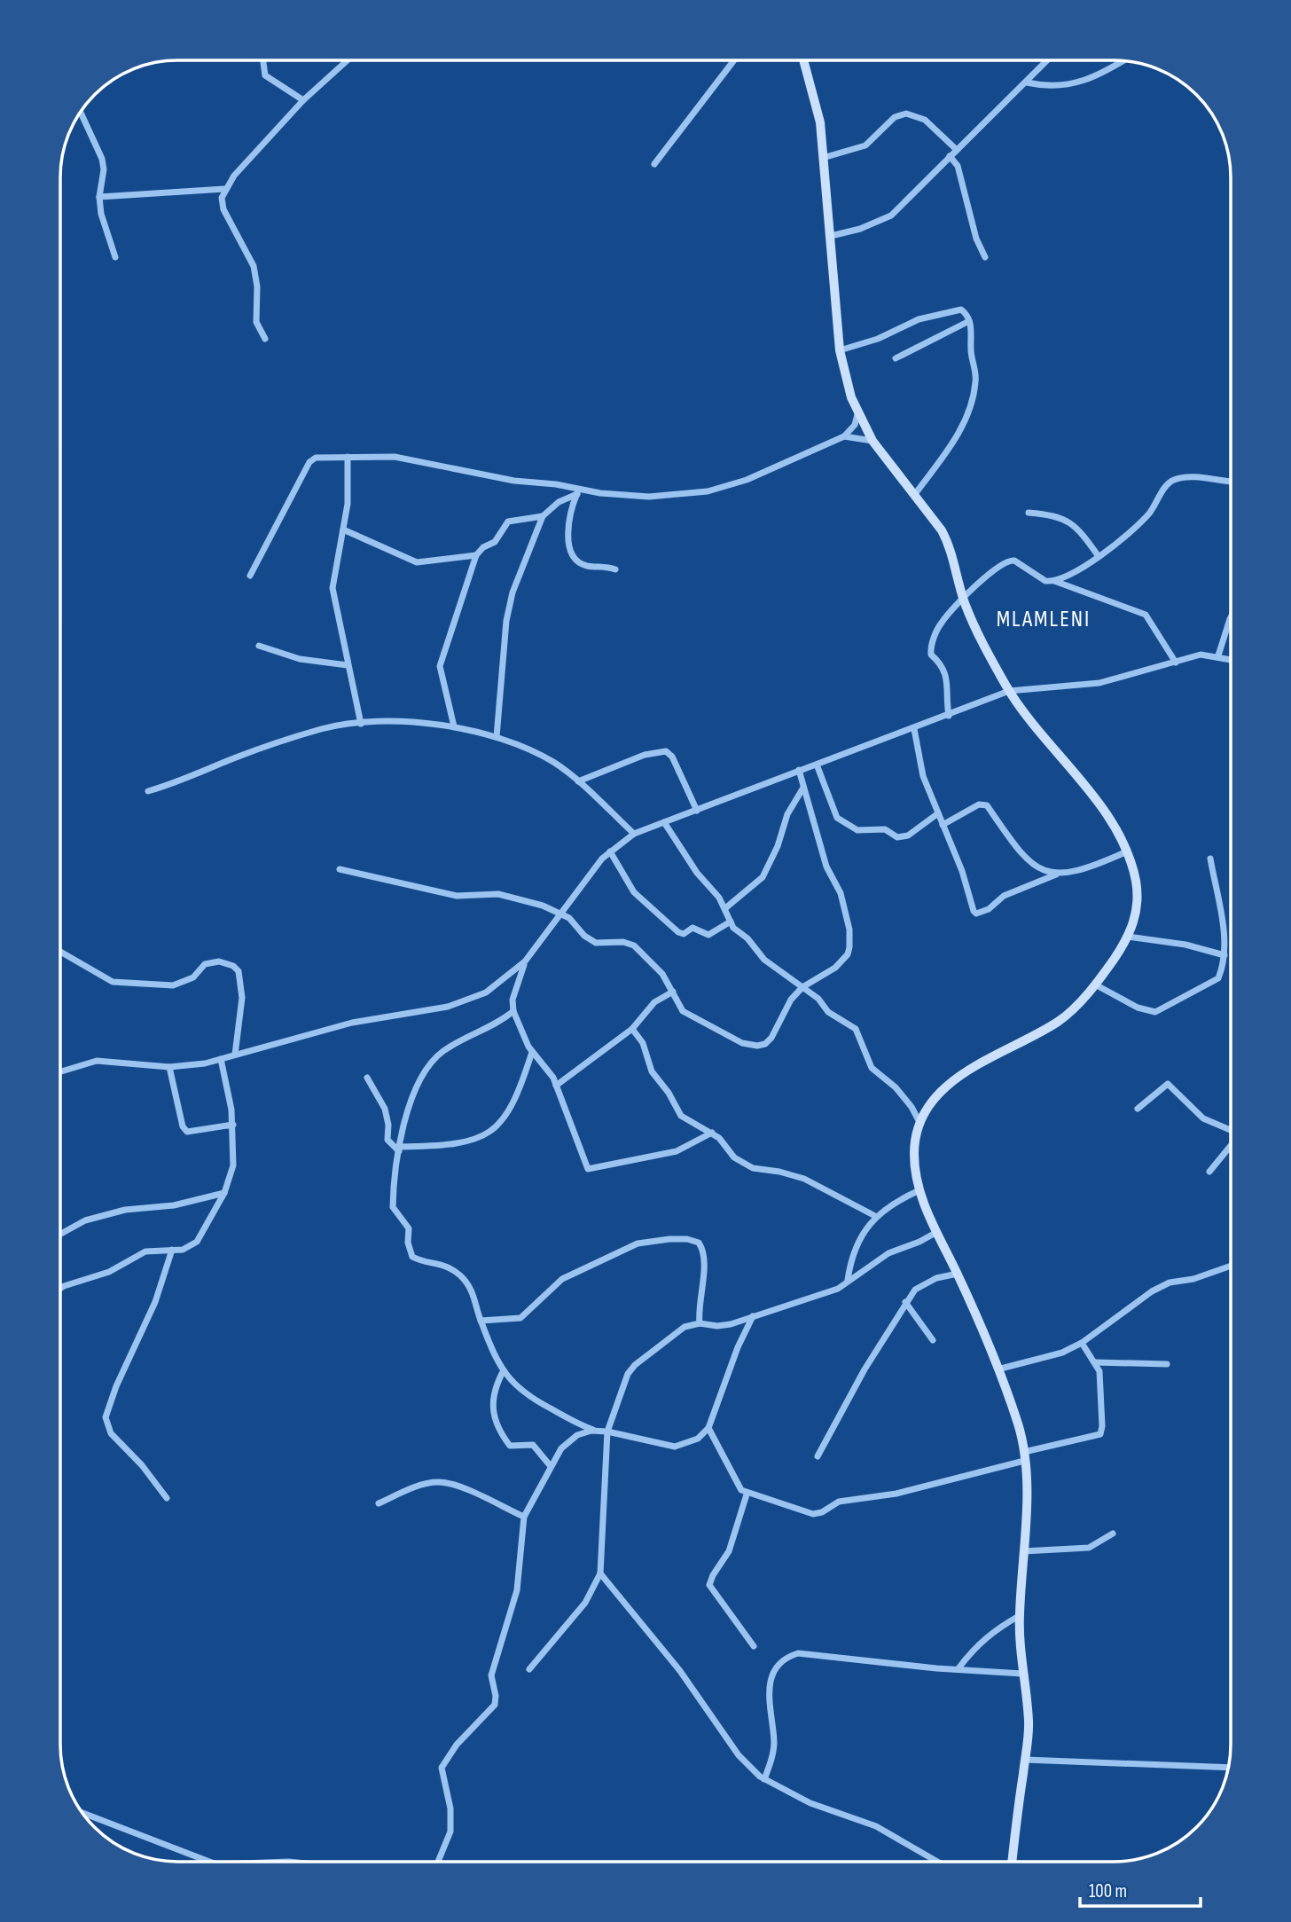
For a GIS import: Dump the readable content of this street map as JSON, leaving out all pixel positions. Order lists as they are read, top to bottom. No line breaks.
{"districts":["MLAMLENI"],"scale_bar":"100 m"}
